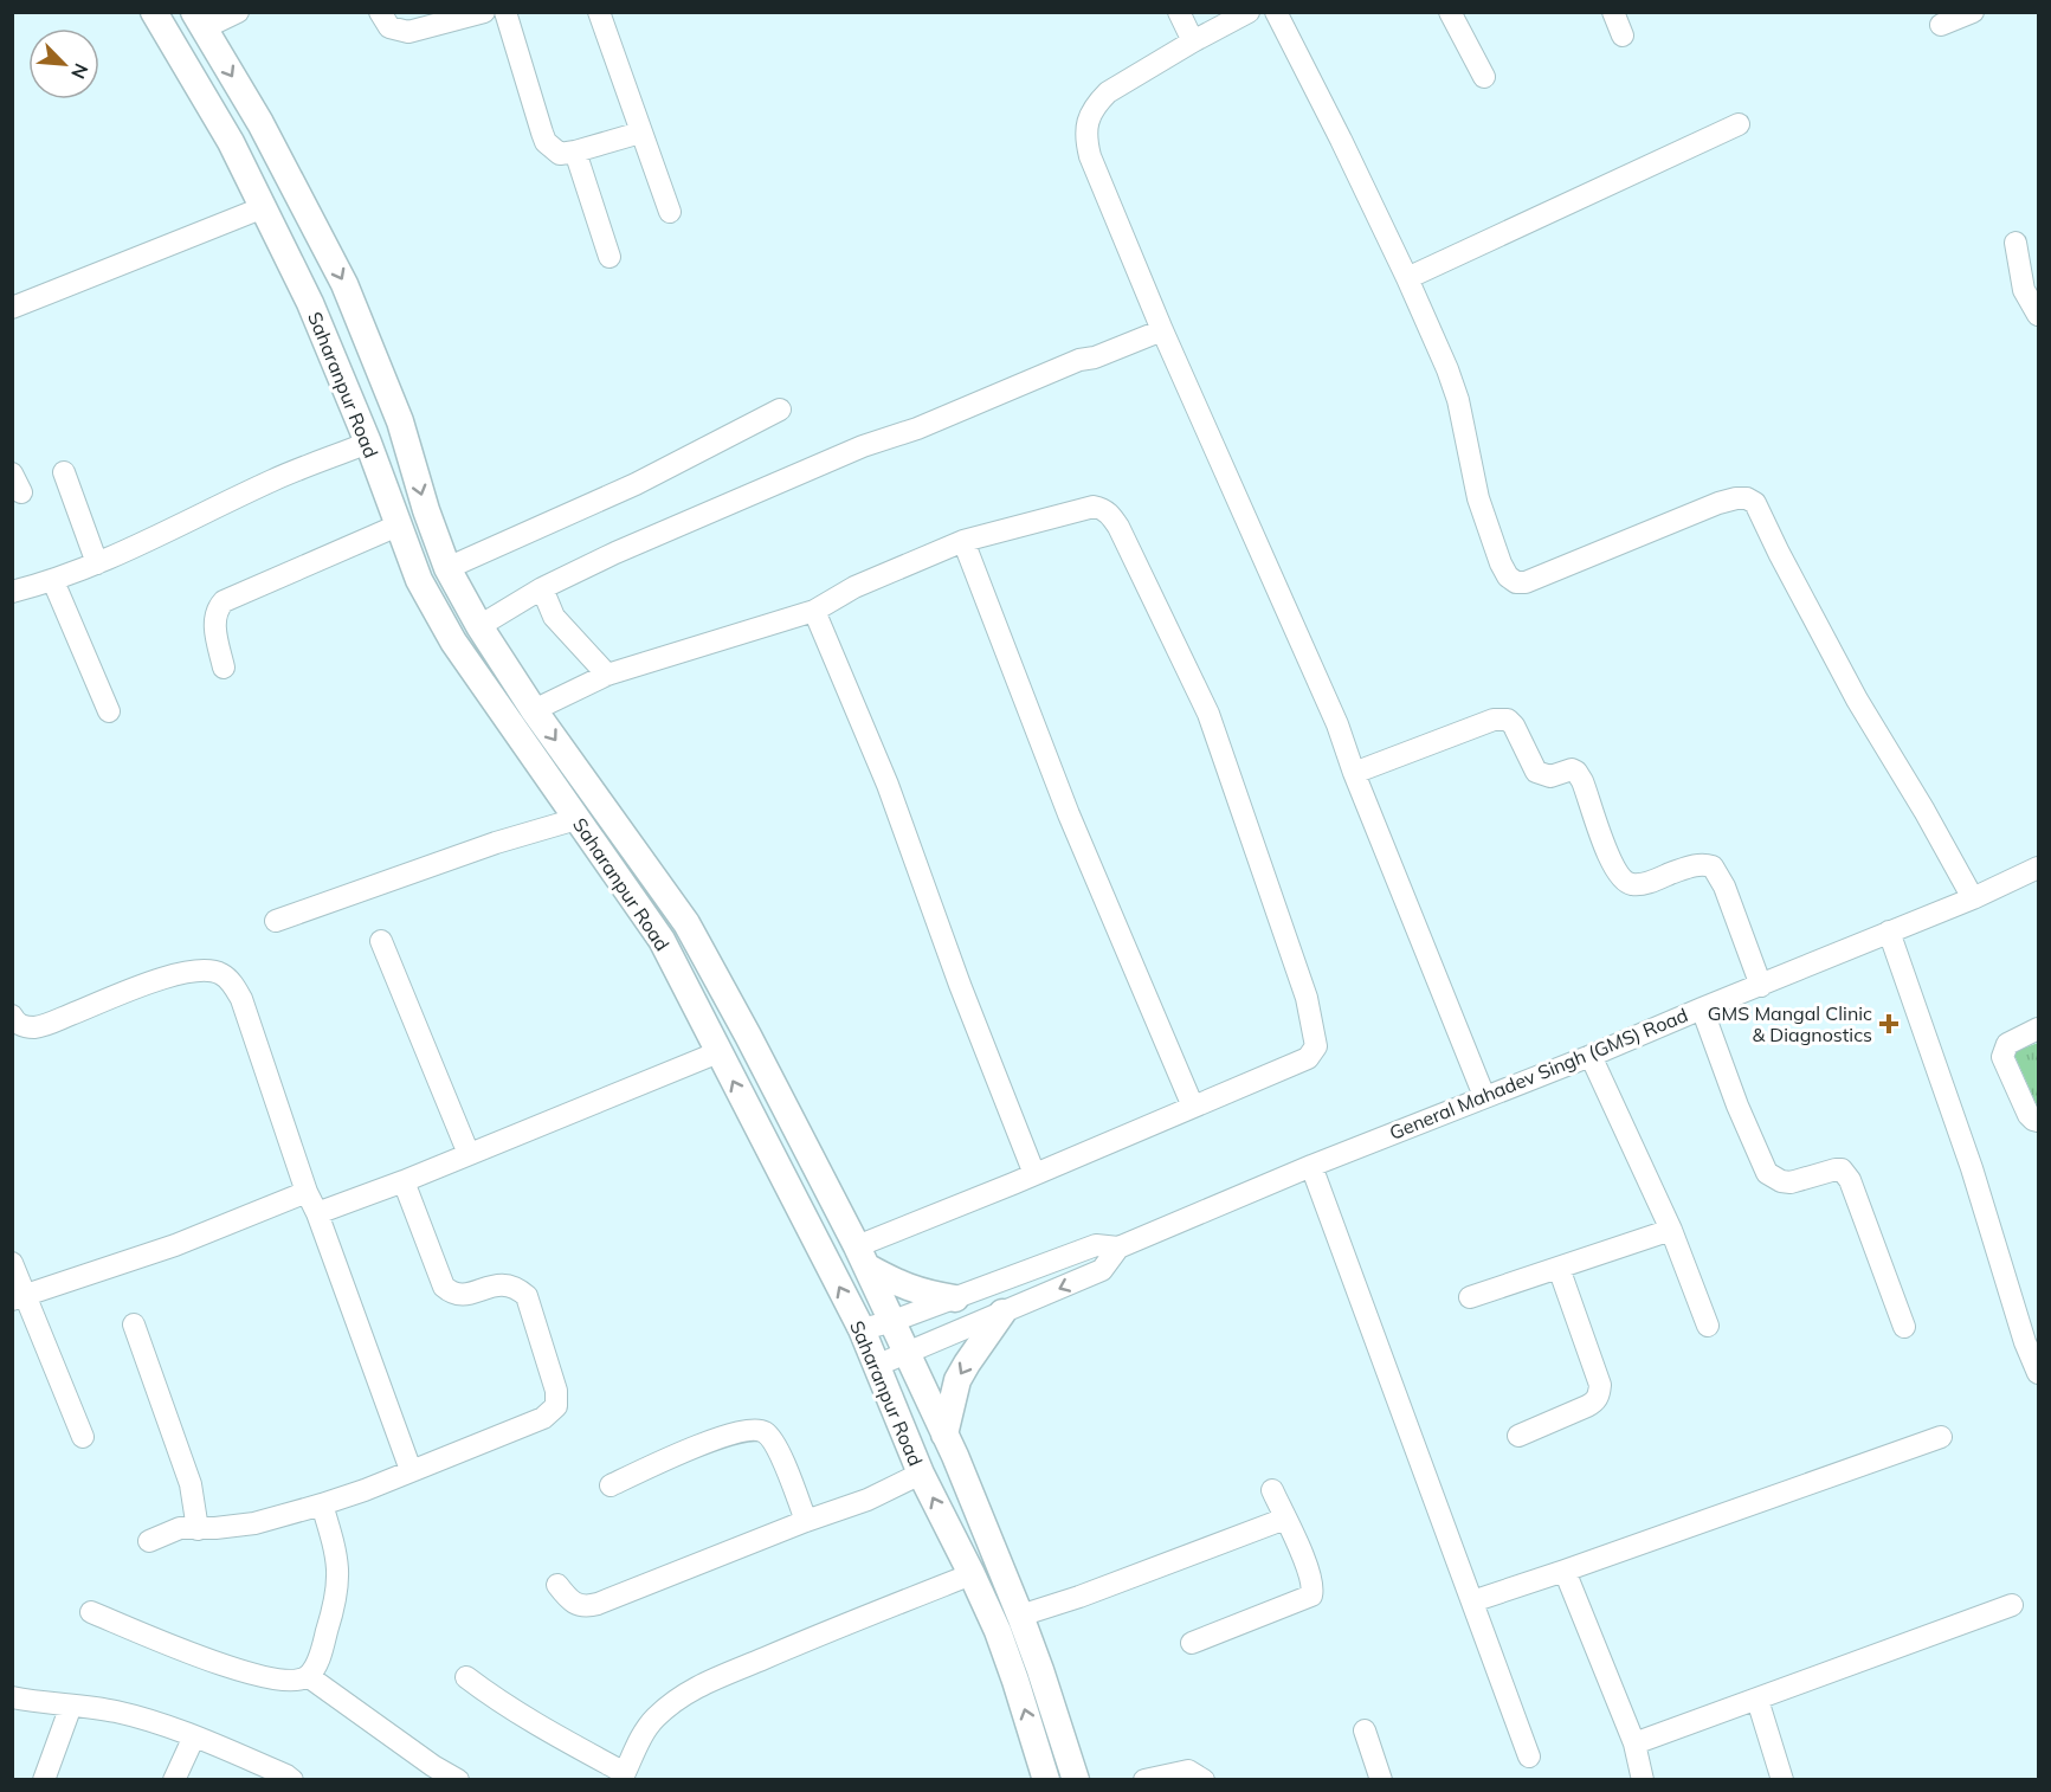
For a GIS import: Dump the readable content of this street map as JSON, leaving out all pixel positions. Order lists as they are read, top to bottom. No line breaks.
{"streets":{"main road":["Saharanpur Road"],"street":["General Mahadev Singh (GMS) Road"]},"crossings":[["Saharanpur Road","General Mahadev Singh (GMS) Road"]],"places":{"health":["GMS Mangal Clinic & Diagnostics"]},"north":"bottom right"}
